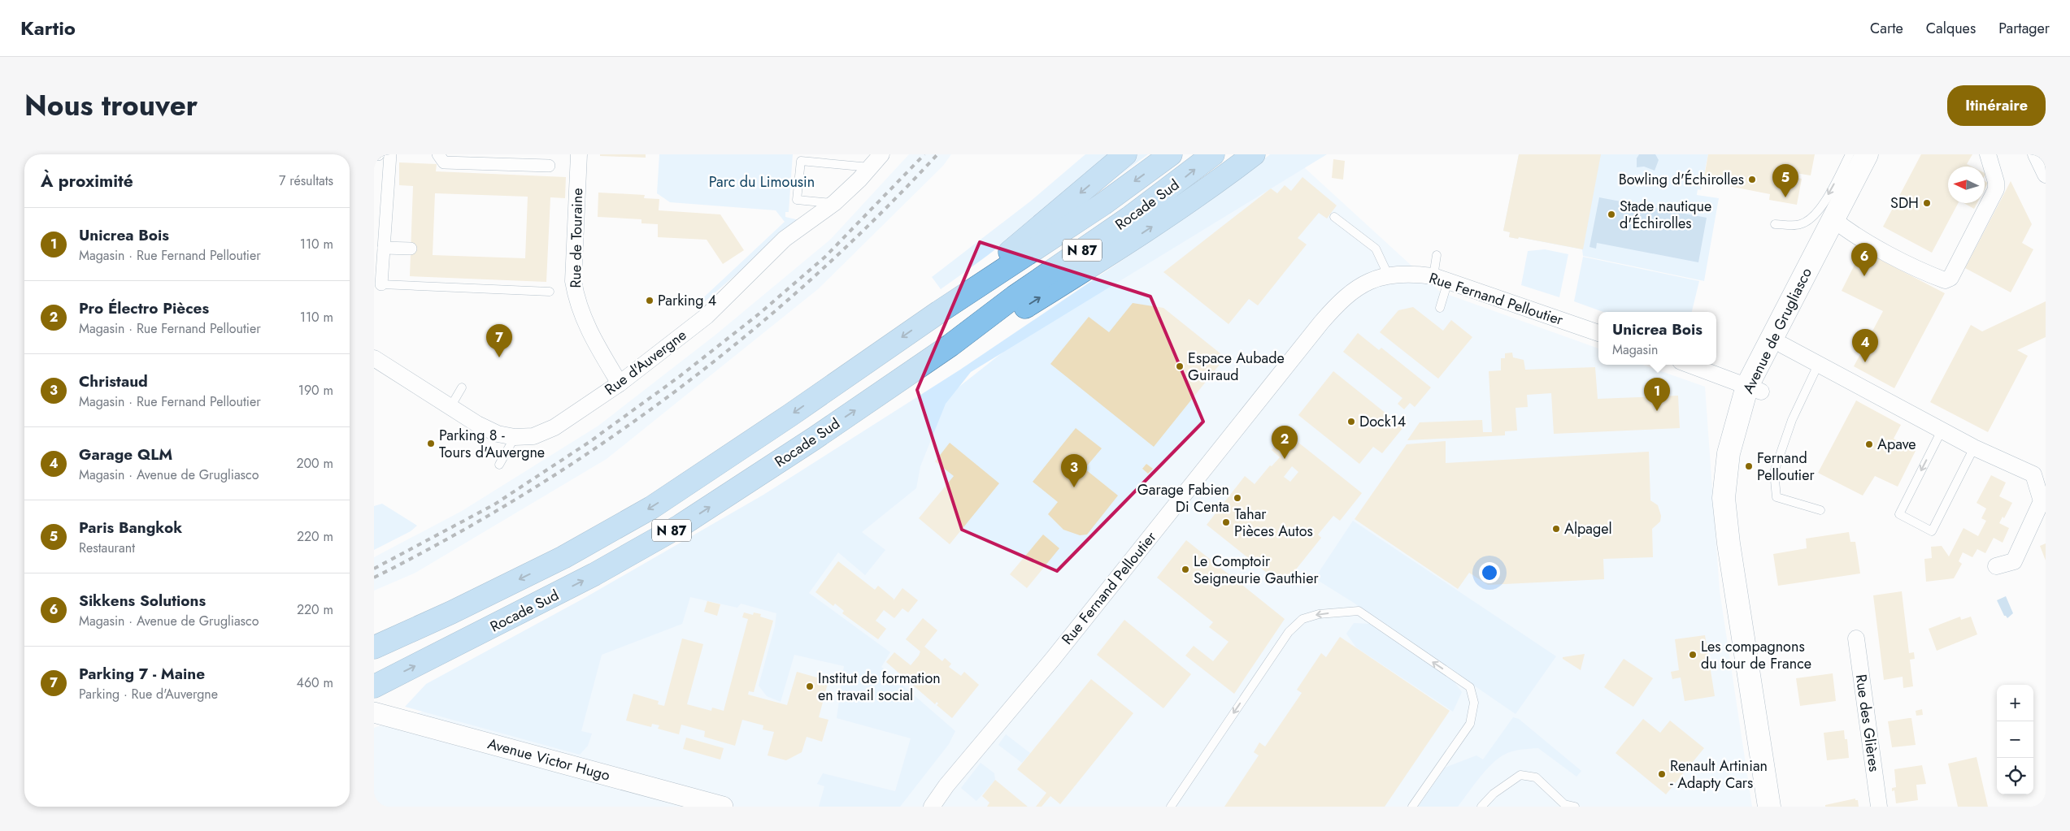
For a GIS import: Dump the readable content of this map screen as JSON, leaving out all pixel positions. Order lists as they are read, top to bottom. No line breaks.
{"streets":{"highway":["Rocade Sud","N 87"],"main road":["Avenue de Grugliasco"],"street":["Rue de Touraine","Rue Fernand Pelloutier","Rue d'Auvergne","Rue des Glières","Avenue Victor Hugo"]},"crossings":[["Rue de Touraine","Rue d'Auvergne"]],"parks":["Parc du Limousin"],"places":["Bowling d'Échirolles","SDH","Stade nautique d'Échirolles","Parking 4","Espace Aubade Guiraud","Dock14","Parking 8 - Tours d'Auvergne","Apave","Fernand Pelloutier","Garage Fabien Di Centa","Tahar Pièces Autos","Alpagel","Le Comptoir Seigneurie Gauthier","Les compagnons du tour de France","Institut de formation en travail social","Renault Artinian - Adapty Cars"],"north":"left","page":{"header":"Kartio","nav":["Carte","Calques","Partager"],"title":"Nous trouver","buttons":"Itinéraire","heading":["À proximité","7 résultats"],"pins":["5","6","7","4","1","2","3"],"list":[{"mark":"1","name":"Unicrea Bois","note":"Magasin · Rue Fernand Pelloutier","value":"110 m"},{"mark":"2","name":"Pro Électro Pièces","note":"Magasin · Rue Fernand Pelloutier","value":"110 m"},{"mark":"3","name":"Christaud","note":"Magasin · Rue Fernand Pelloutier","value":"190 m"},{"mark":"4","name":"Garage QLM","note":"Magasin · Avenue de Grugliasco","value":"200 m"},{"mark":"5","name":"Paris Bangkok","note":"Restaurant","value":"220 m"},{"mark":"6","name":"Sikkens Solutions","note":"Magasin · Avenue de Grugliasco","value":"220 m"},{"mark":"7","name":"Parking 7 - Maine","note":"Parking · Rue d'Auvergne","value":"460 m"}],"popup":["Unicrea Bois","Magasin"],"map_buttons":["+","−"]}}
